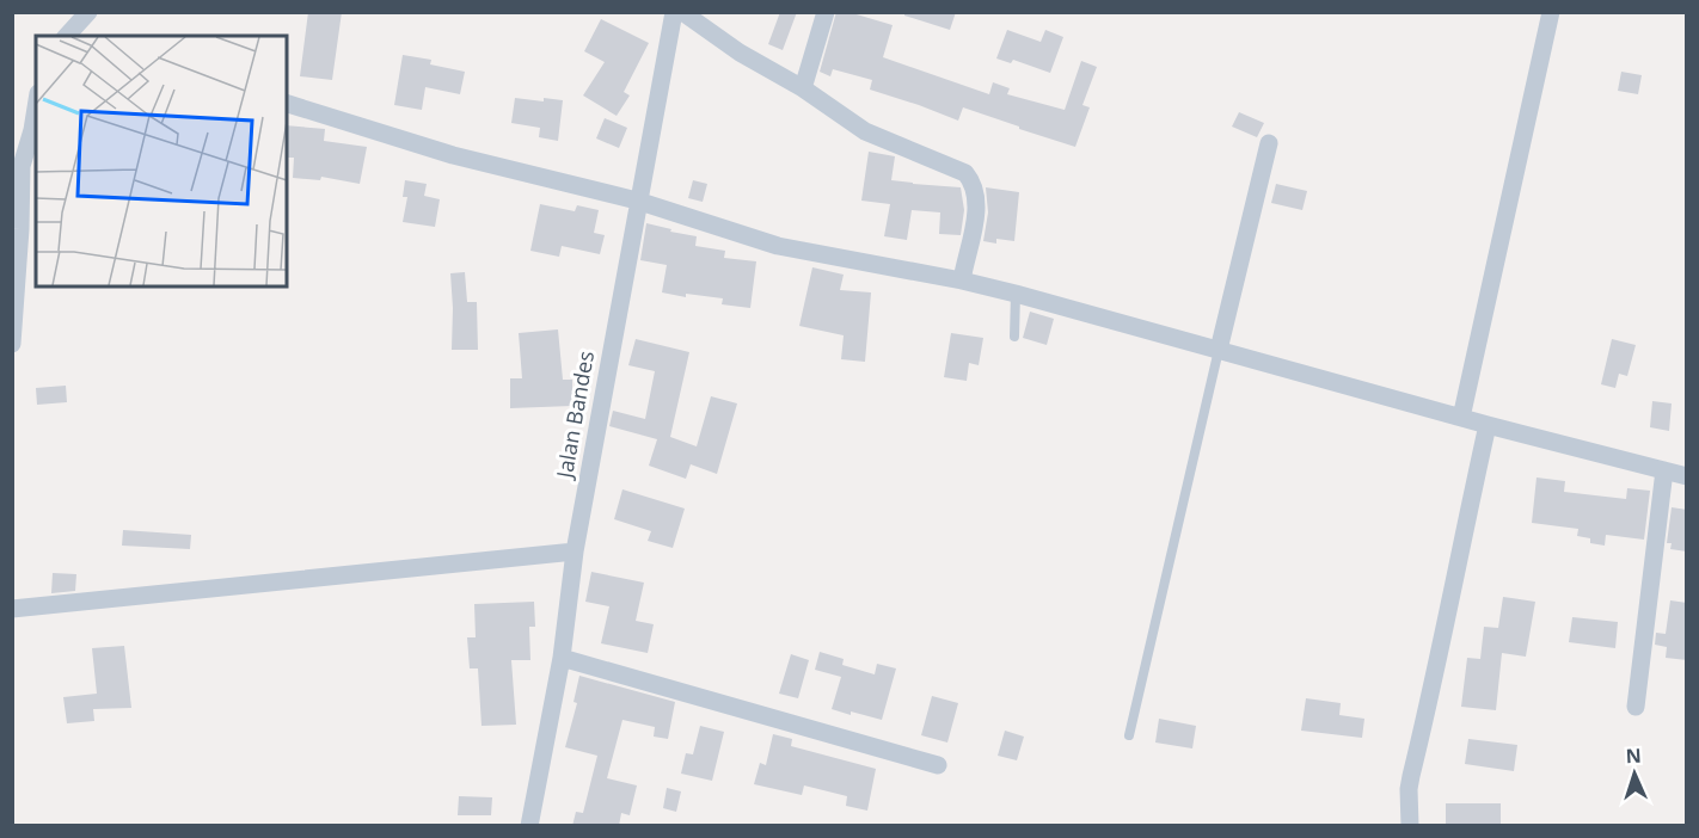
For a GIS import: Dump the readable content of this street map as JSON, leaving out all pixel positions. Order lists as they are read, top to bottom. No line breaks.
{"streets":{"street":["Jalan Bandes"]},"north":"top"}
